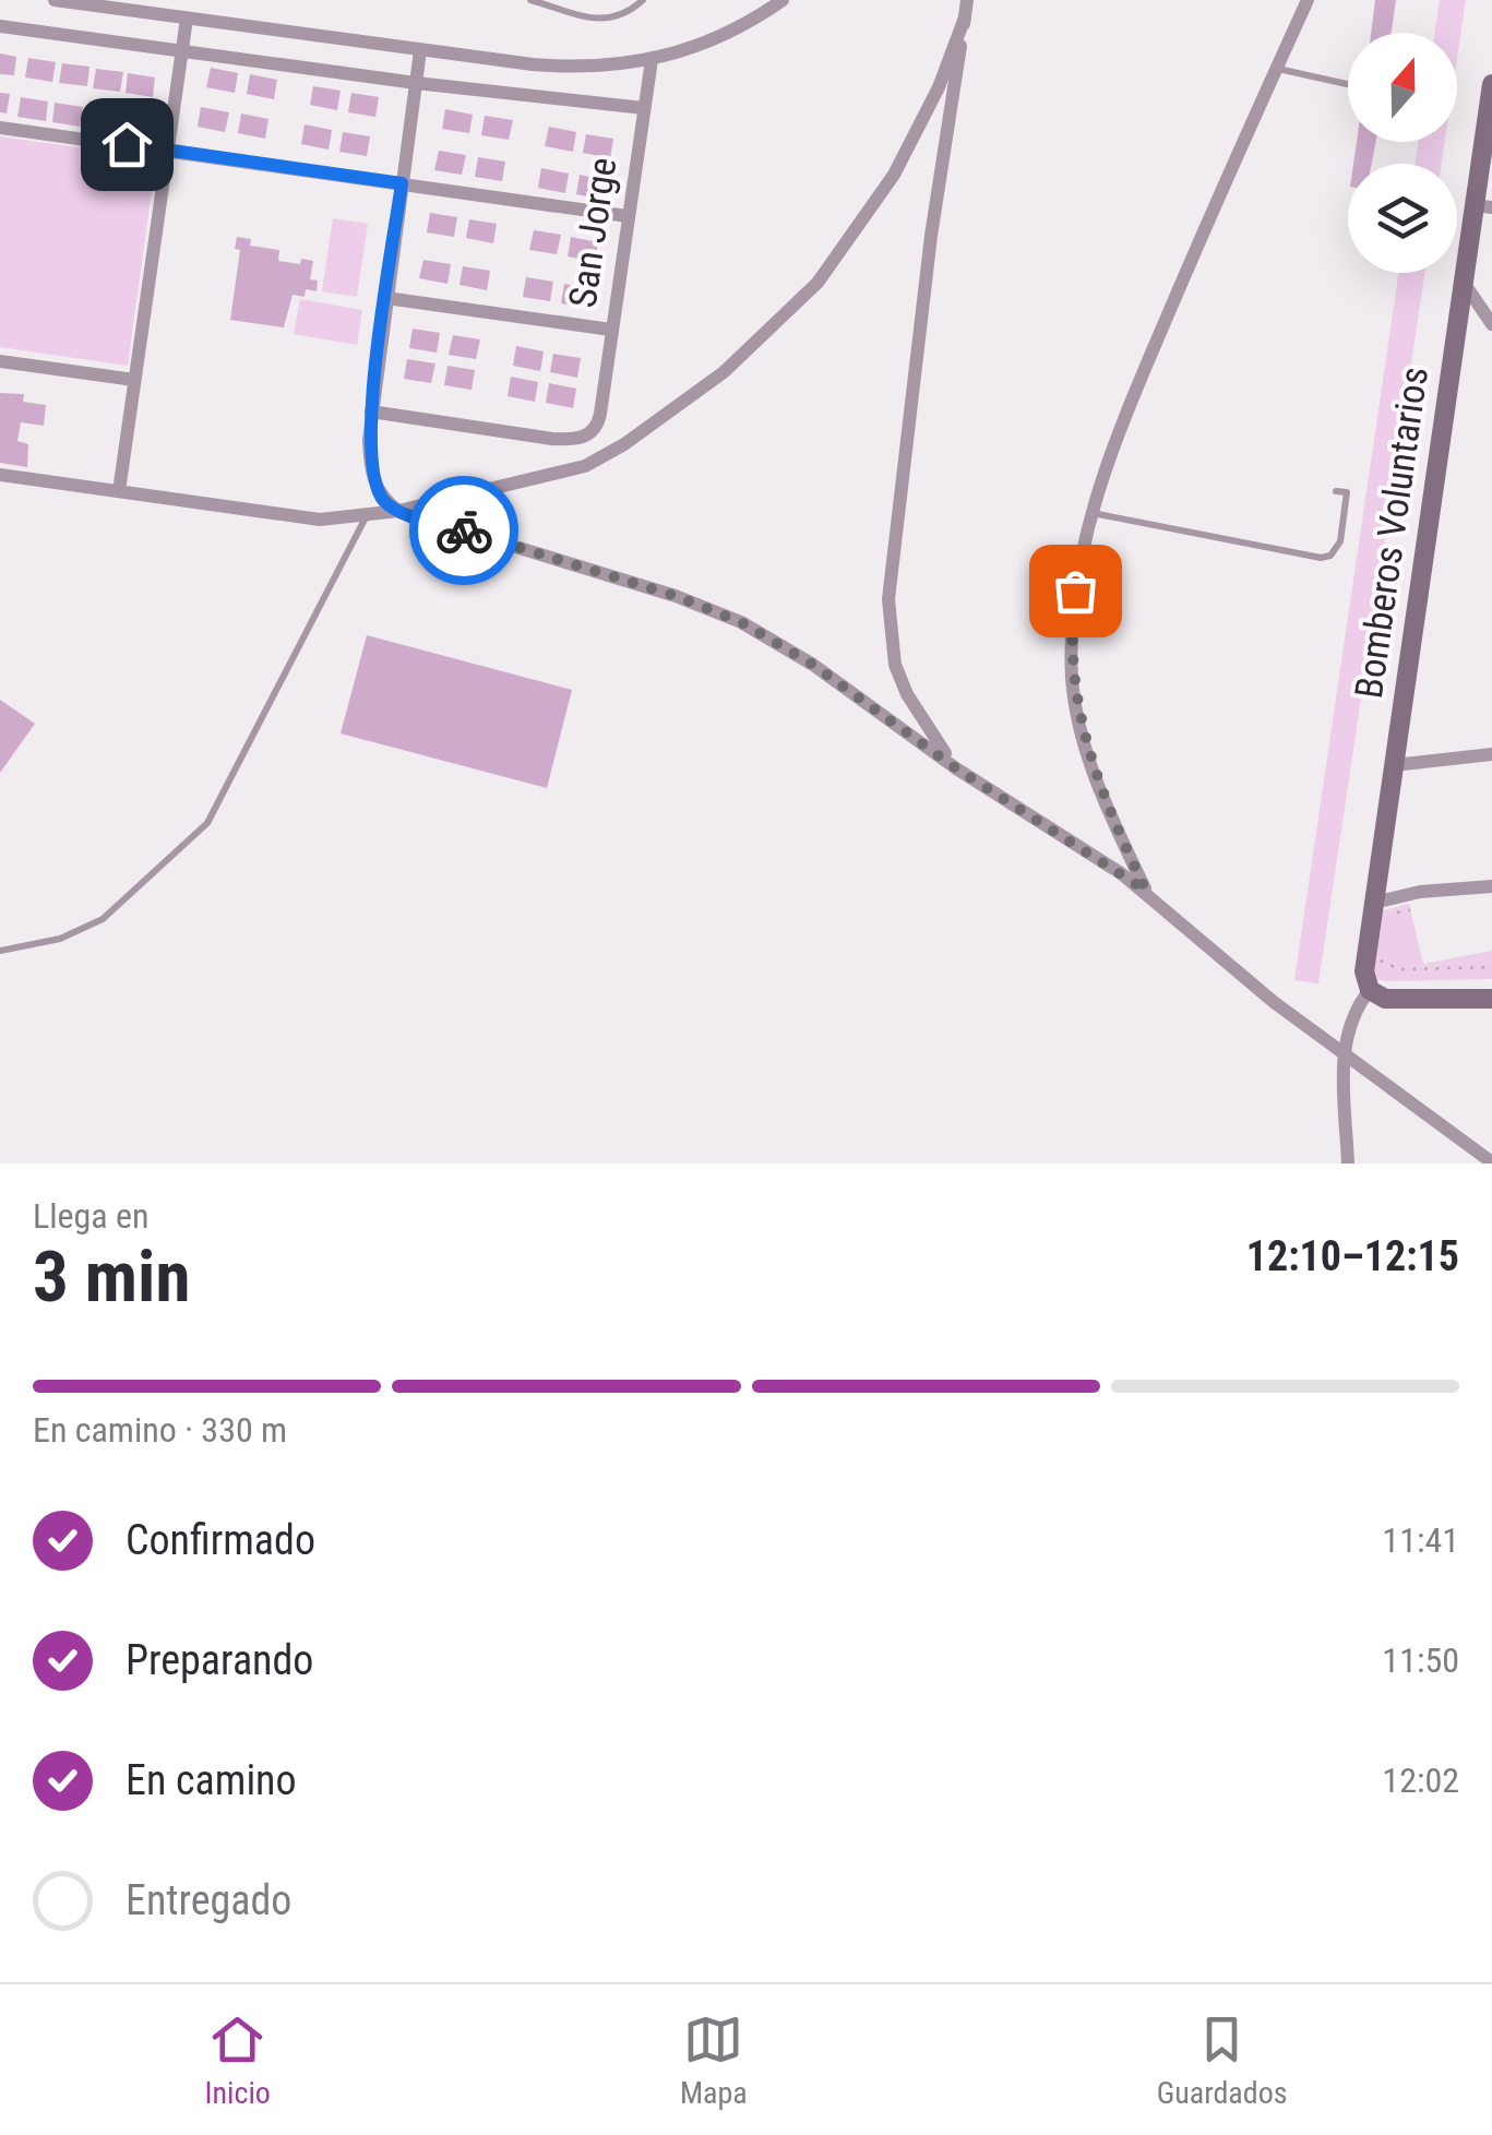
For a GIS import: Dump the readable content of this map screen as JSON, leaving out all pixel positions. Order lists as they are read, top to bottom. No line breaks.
{"streets":{"main road":["Bomberos Voluntarios"],"street":["San Jorge"]},"north":"top","page":{"heading":["3 min","Llega en","12:10–12:15"],"bar":"En camino · 330 m","list":[["Confirmado","11:41"],["Preparando","11:50"],["En camino","12:02"],"Entregado"],"tabs":["Inicio","Mapa","Guardados"]}}
